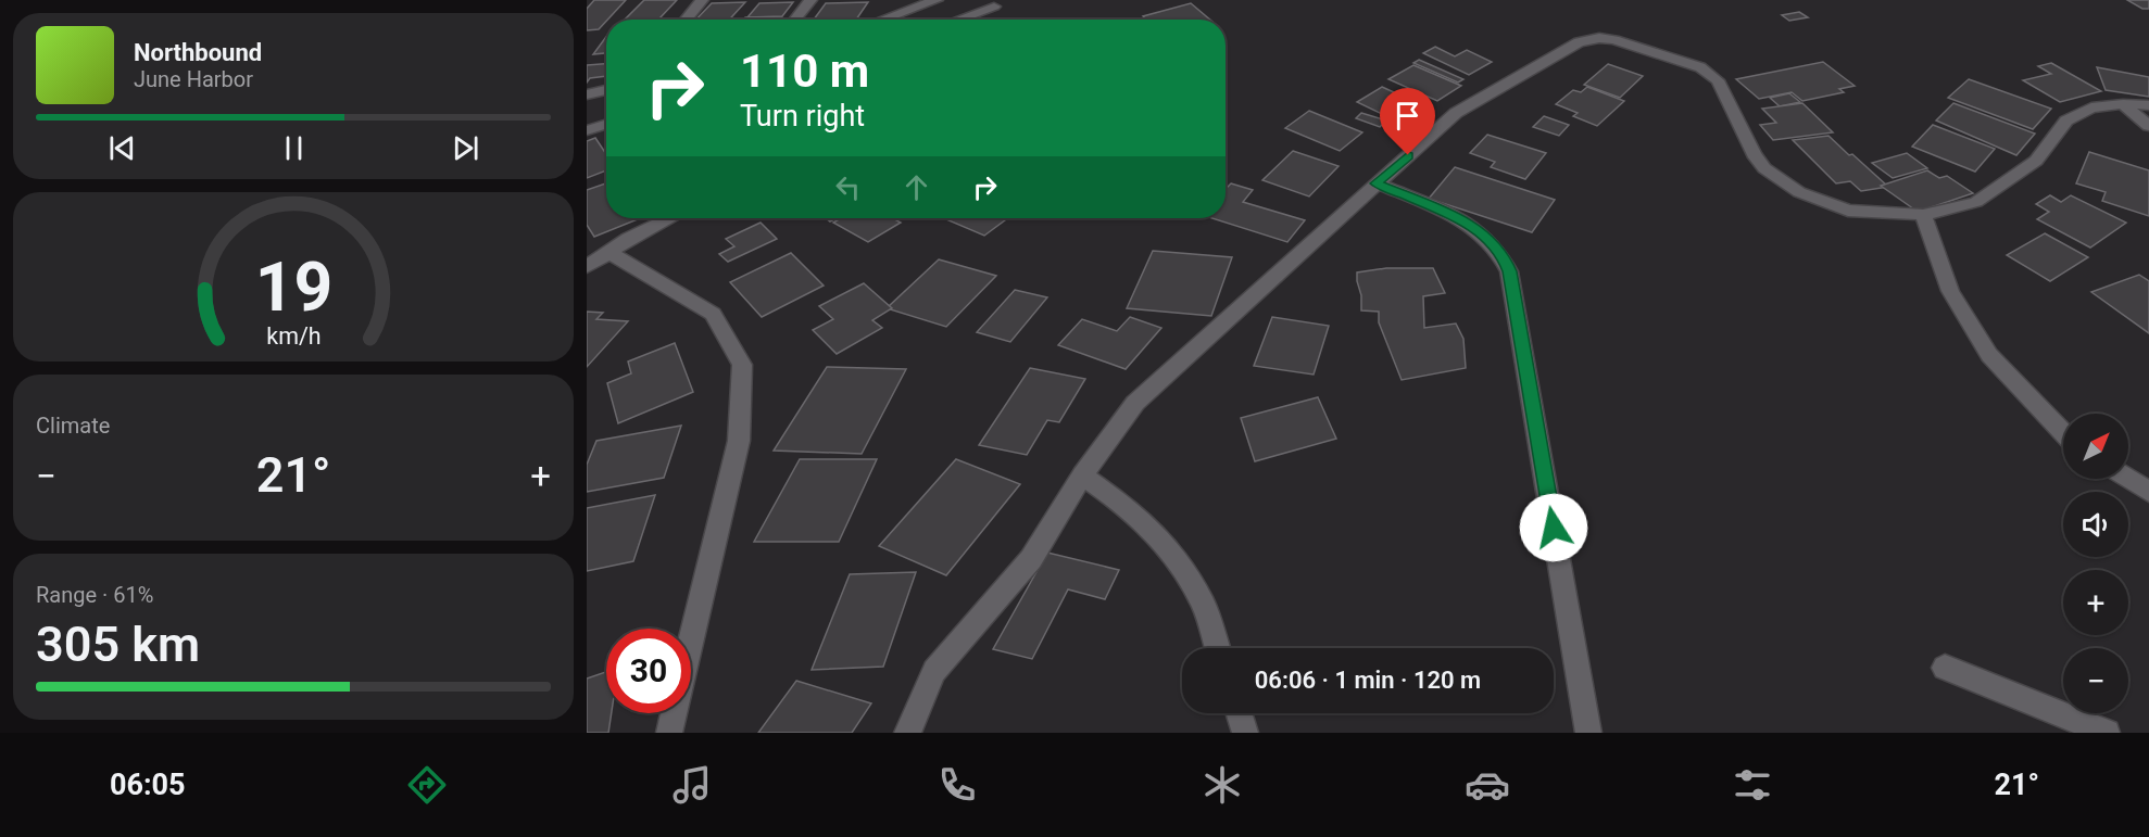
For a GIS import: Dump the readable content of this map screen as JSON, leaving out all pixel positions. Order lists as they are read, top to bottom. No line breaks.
{"north":"top right","page":{"turn":["110 m","Turn right"],"song":["Northbound","June Harbor"],"tile":["Climate",["Range · 61%","305 km"]],"map_buttons":["+","−"],"heat":["−","21°","+"],"limit":"30","trip":"06:06 · 1 min · 120 m","tabs":["06:05","21°"],"gauge":["19","km/h"]}}
